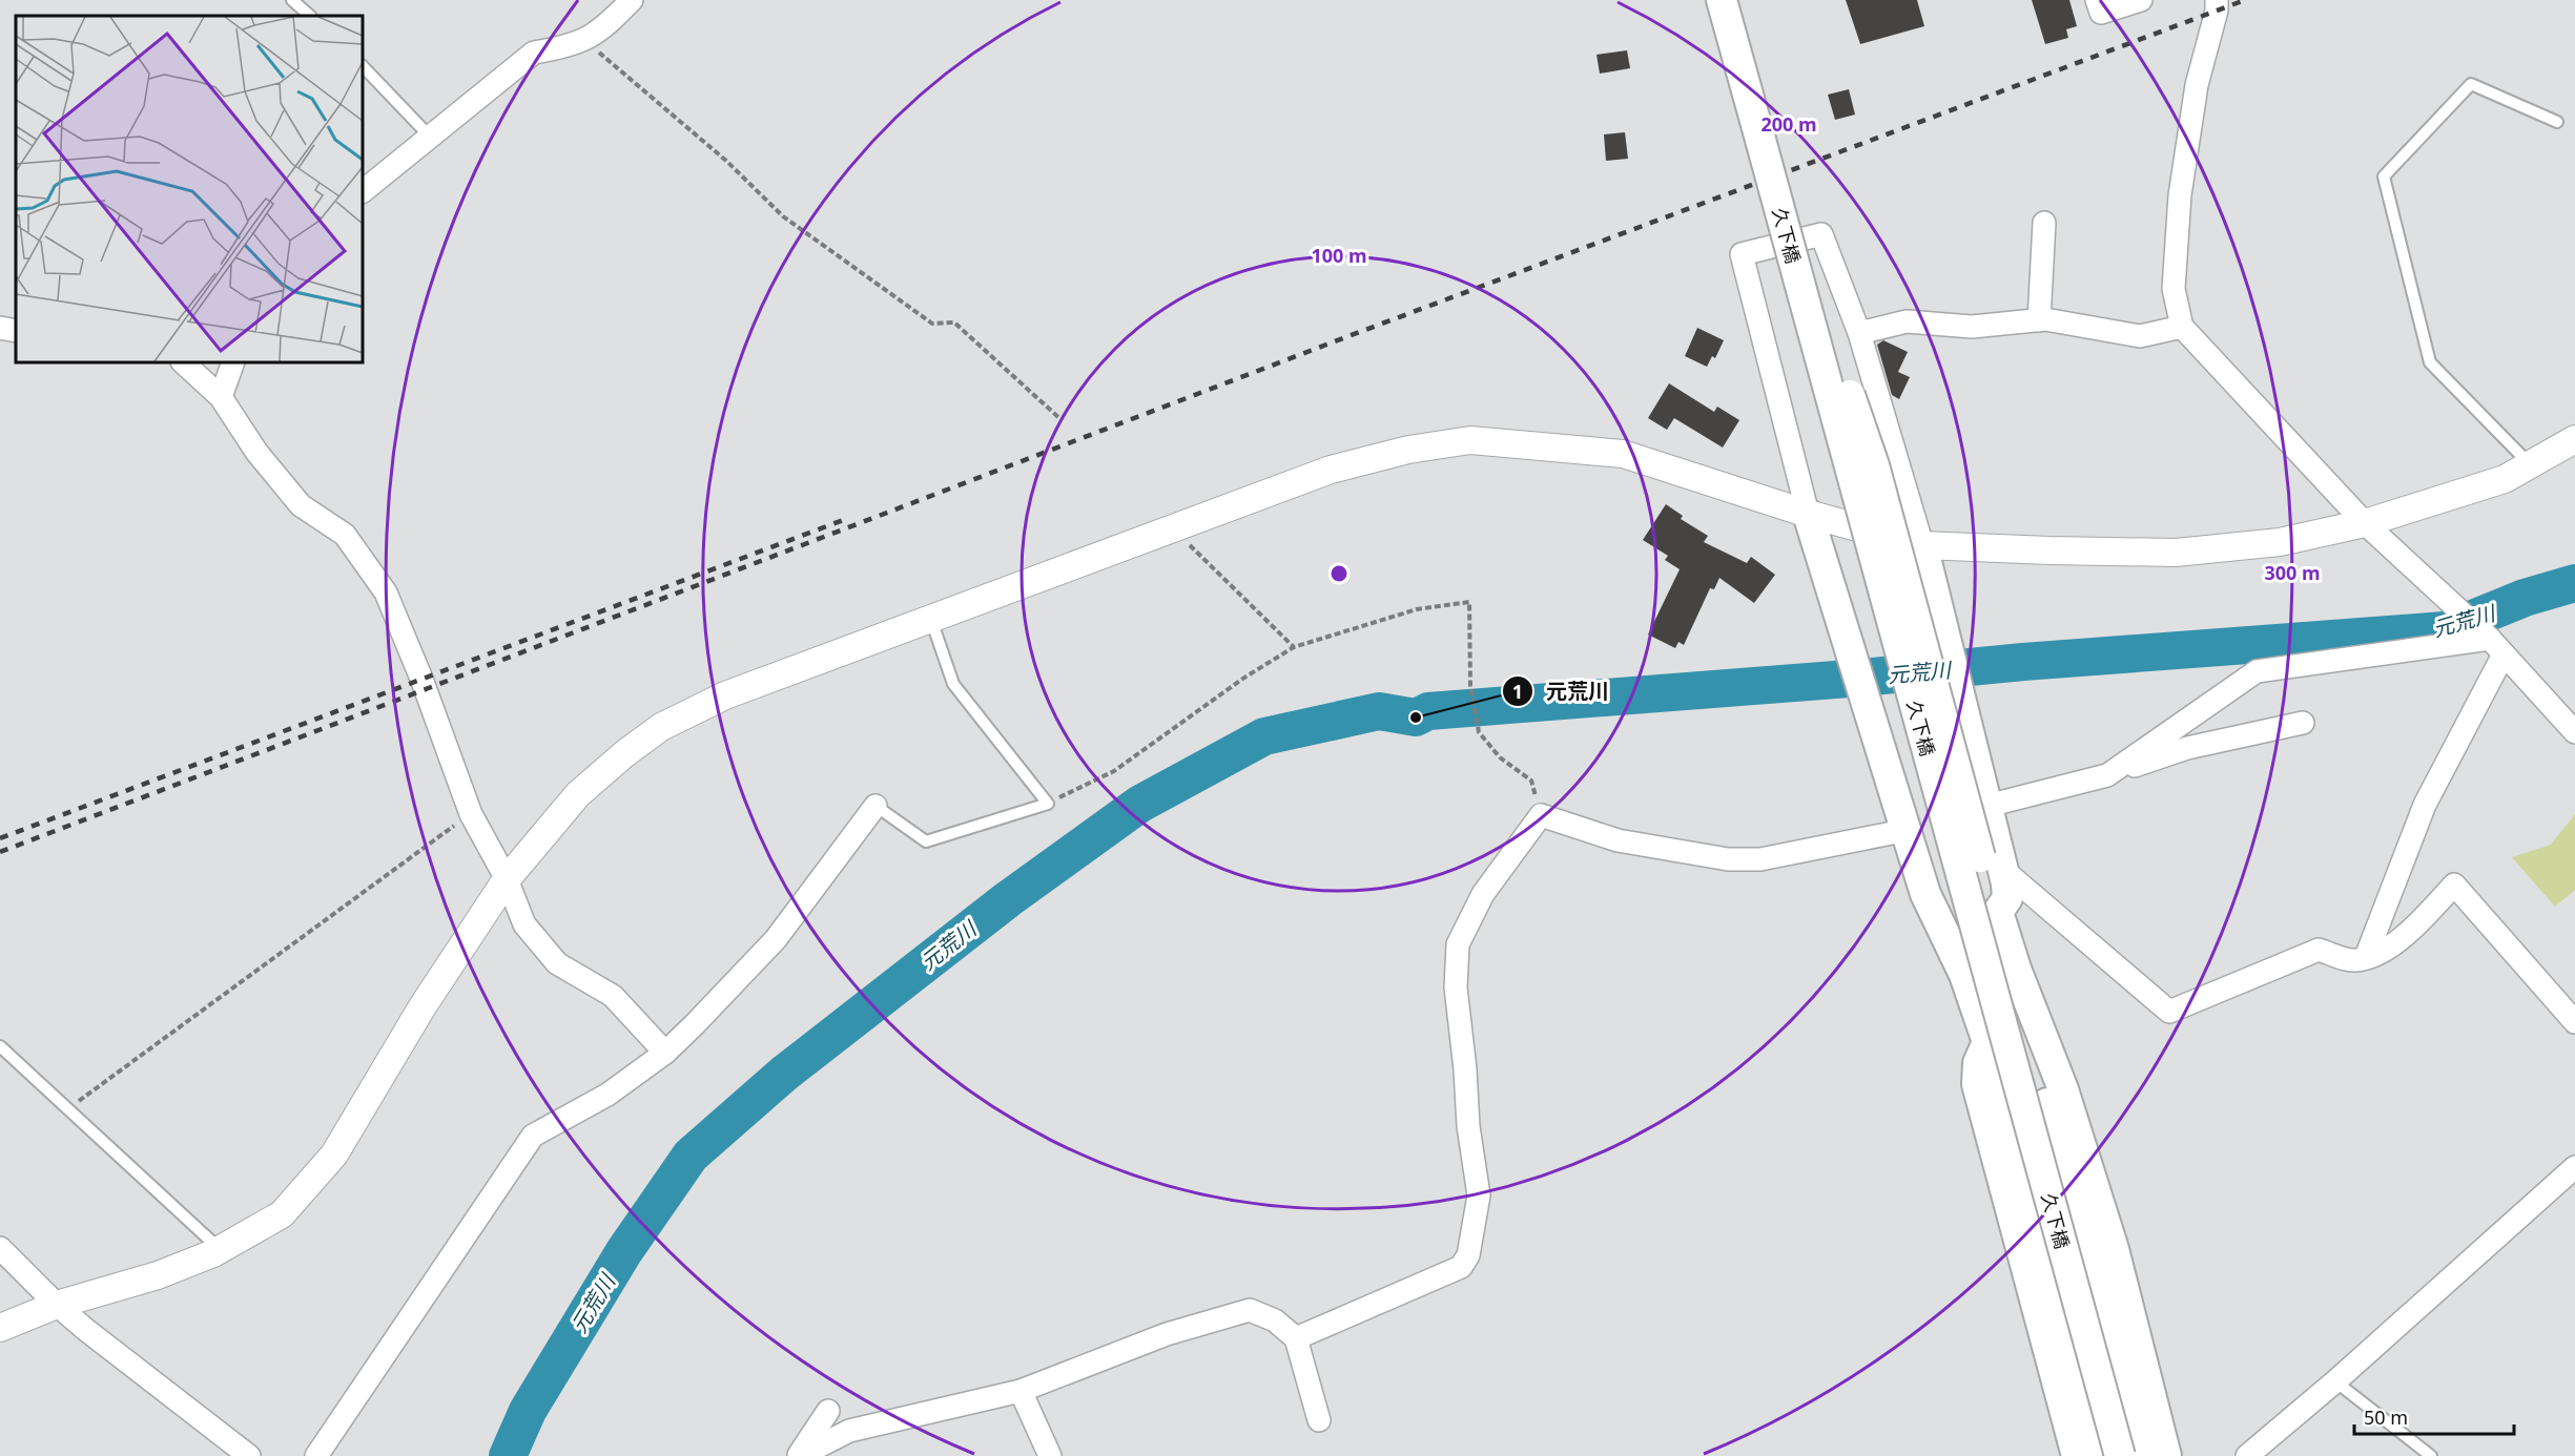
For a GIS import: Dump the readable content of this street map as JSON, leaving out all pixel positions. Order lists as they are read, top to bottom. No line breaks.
{"streets":{"main road":["久下橋"]},"water":["元荒川"],"places":["元荒川"],"scale_bar":"50 m","rings":["200 m","100 m","300 m"]}
